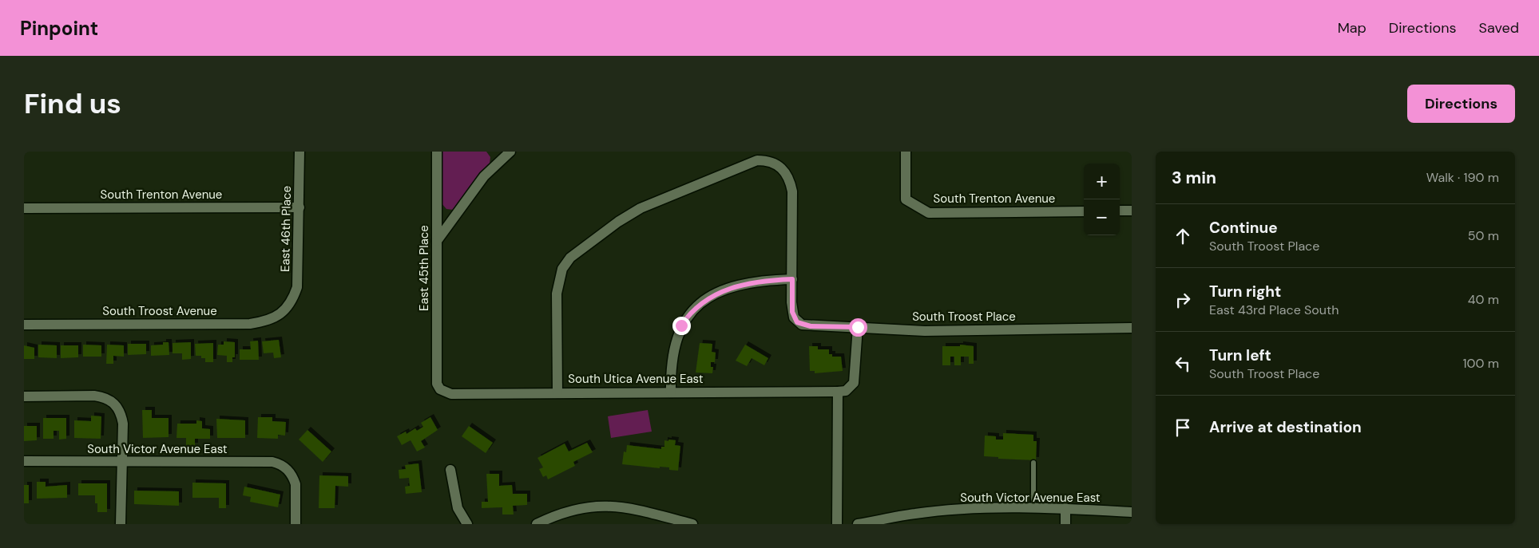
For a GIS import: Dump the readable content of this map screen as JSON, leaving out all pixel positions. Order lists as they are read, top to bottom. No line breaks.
{"streets":{"street":["South Trenton Avenue","East 46th Place","East 45th Place","South Troost Avenue","South Troost Place","South Utica Avenue East","South Victor Avenue East"]},"crossings":[["South Trenton Avenue","East 46th Place"],["East 46th Place","South Troost Avenue"],["East 45th Place","South Utica Avenue East"]],"page":{"header":"Pinpoint","nav":["Map","Directions","Saved"],"buttons":"Directions","title":"Find us","heading":["3 min","Walk · 190 m"],"map_buttons":["+","−"],"list":[["Continue","South Troost Place","50 m"],["Turn right","East 43rd Place South","40 m"],["Turn left","South Troost Place","100 m"],"Arrive at destination"]}}
